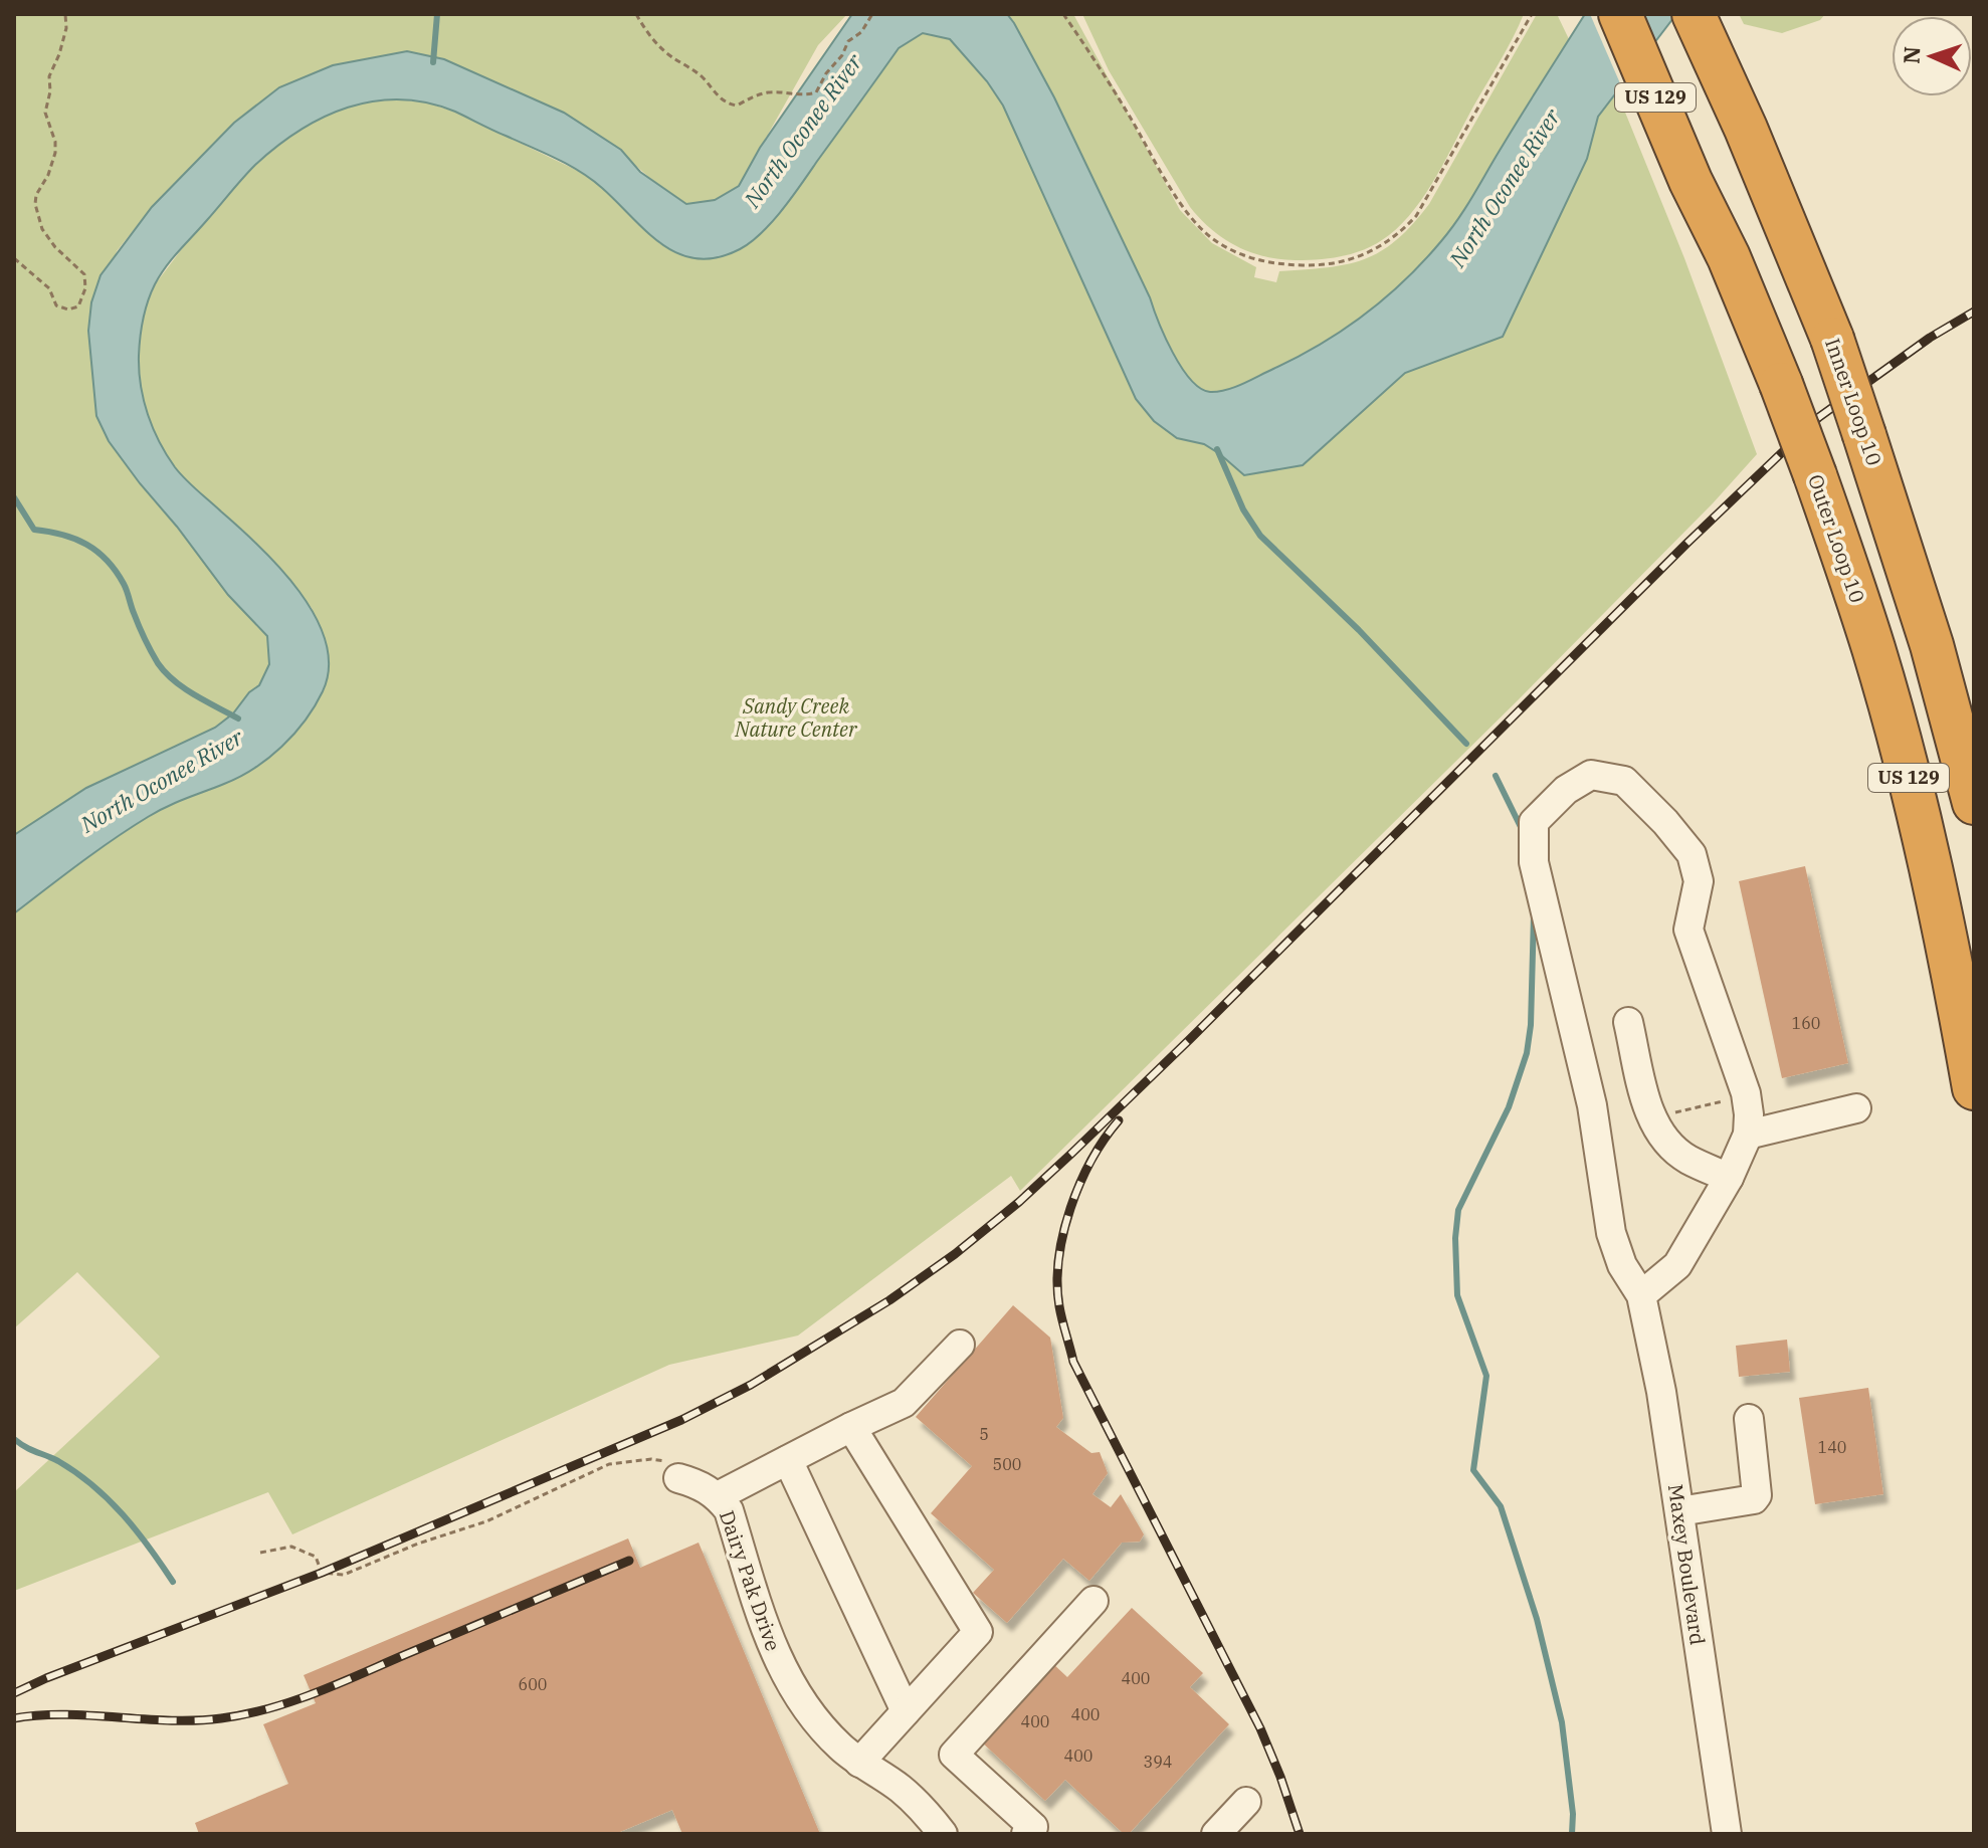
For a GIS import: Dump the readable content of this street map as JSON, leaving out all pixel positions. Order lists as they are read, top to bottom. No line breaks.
{"streets":{"highway":["US 129","Inner Loop 10","Outer Loop 10"],"street":["Maxey Boulevard","Dairy Pak Drive"]},"water":["North Oconee River"],"parks":["Sandy Creek Nature Center"],"house_numbers":["160","5","140","500","400","600","400","400","400","394"],"north":"left"}
